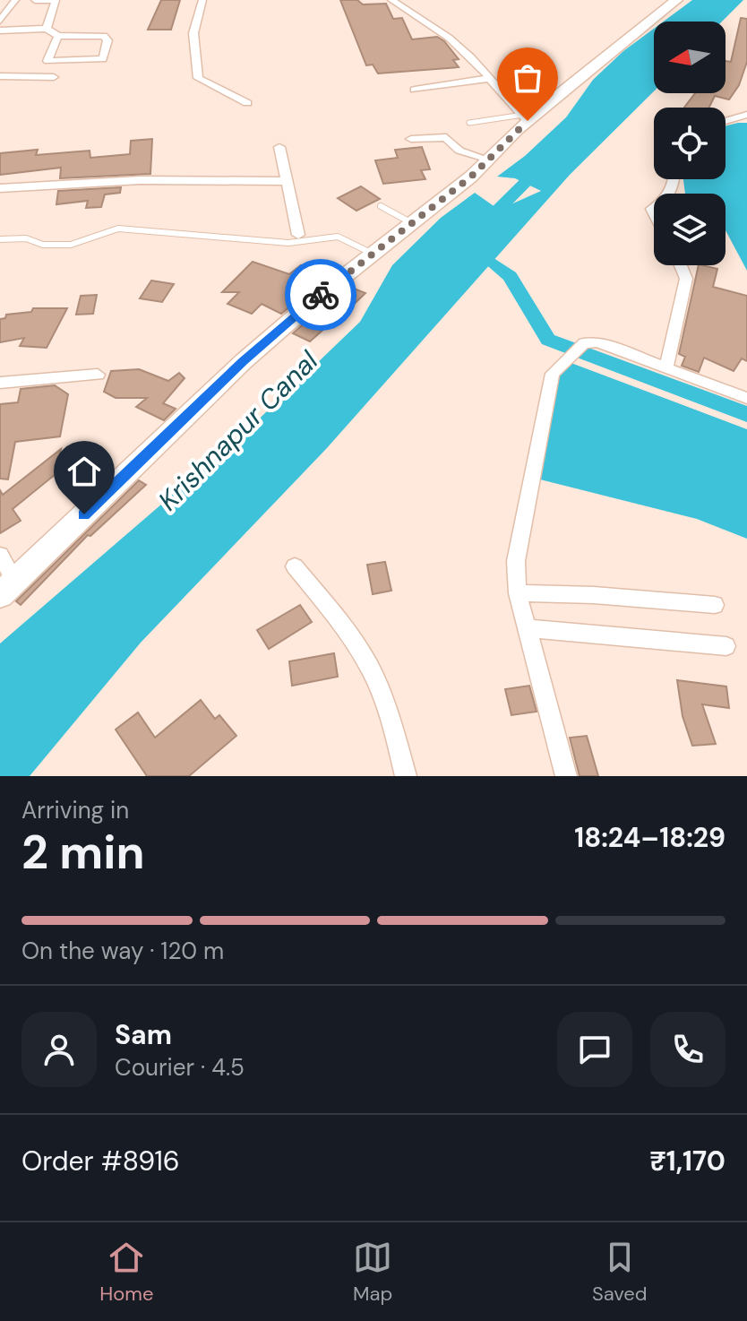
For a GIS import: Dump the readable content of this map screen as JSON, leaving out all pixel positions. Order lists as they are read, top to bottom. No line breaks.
{"water":["Krishnapur Canal"],"north":"left","page":{"heading":["2 min","Arriving in","18:24–18:29"],"panel":["Sam","Courier · 4.5","Order #8916","₹1,170"],"bar":"On the way · 120 m","tabs":["Home","Map","Saved"]}}
